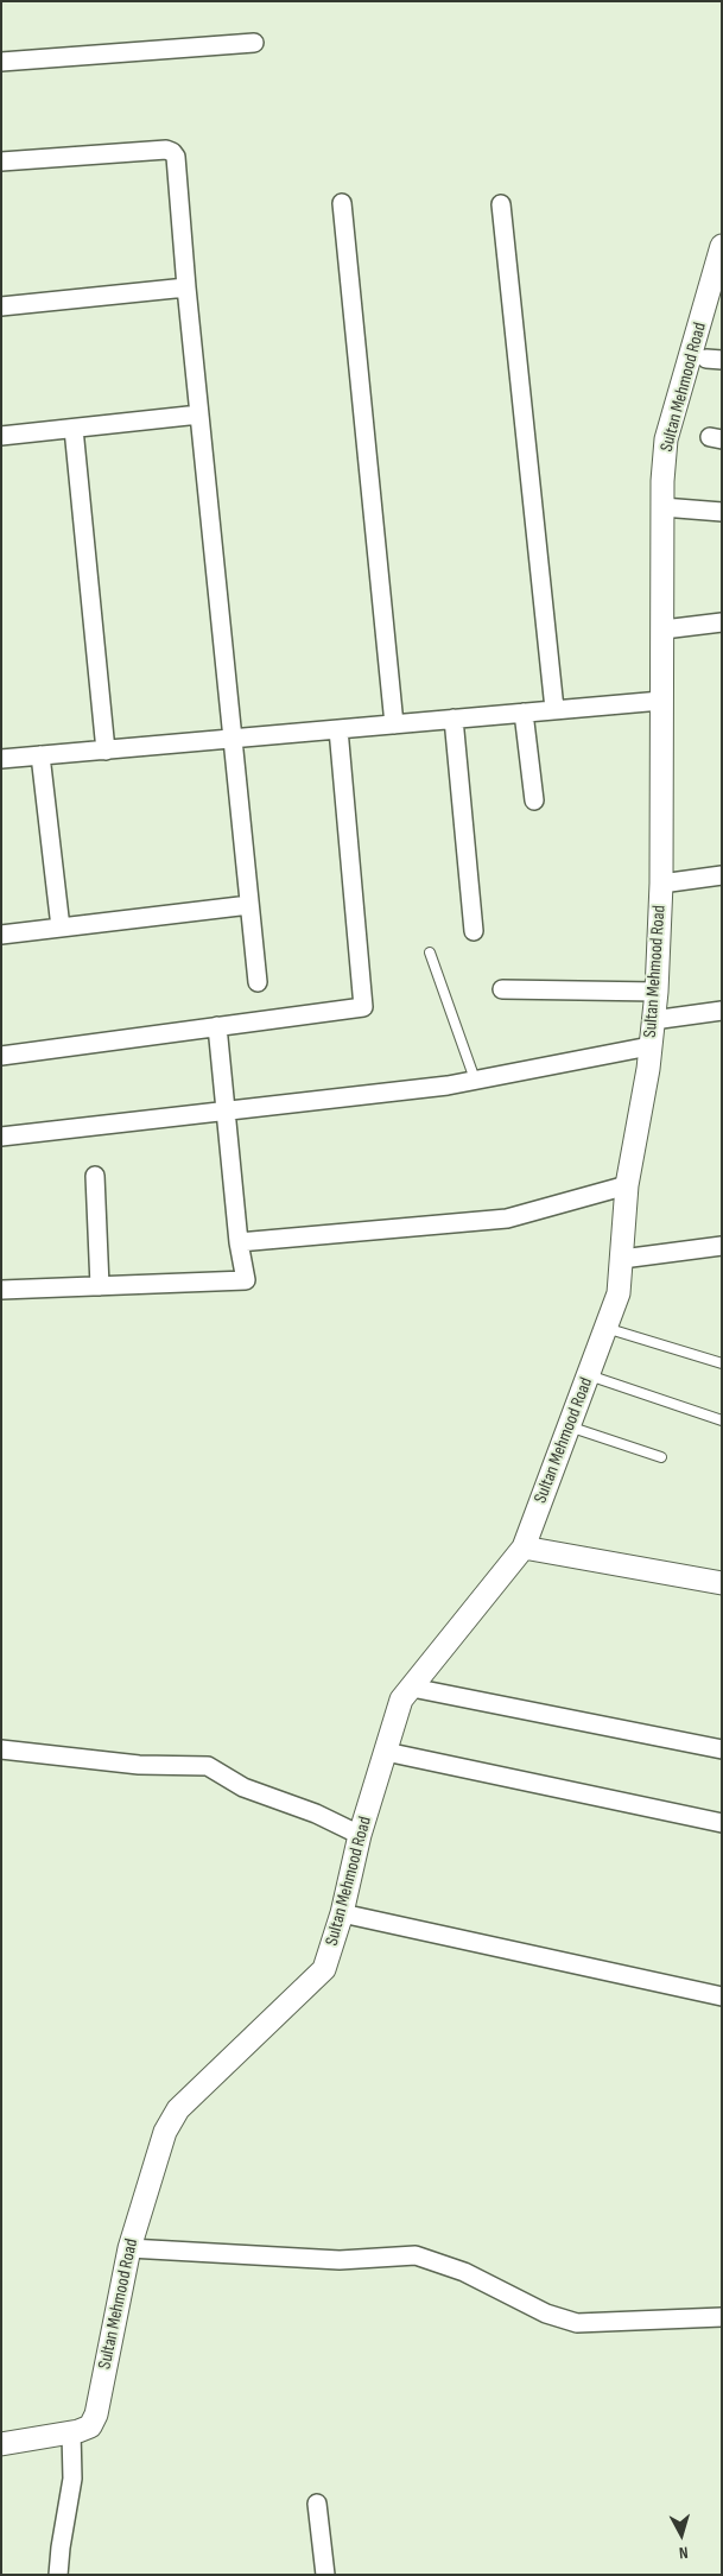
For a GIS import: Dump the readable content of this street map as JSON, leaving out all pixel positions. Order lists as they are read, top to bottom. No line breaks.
{"streets":{"street":["Sultan Mehmood Road"]},"north":"bottom"}
